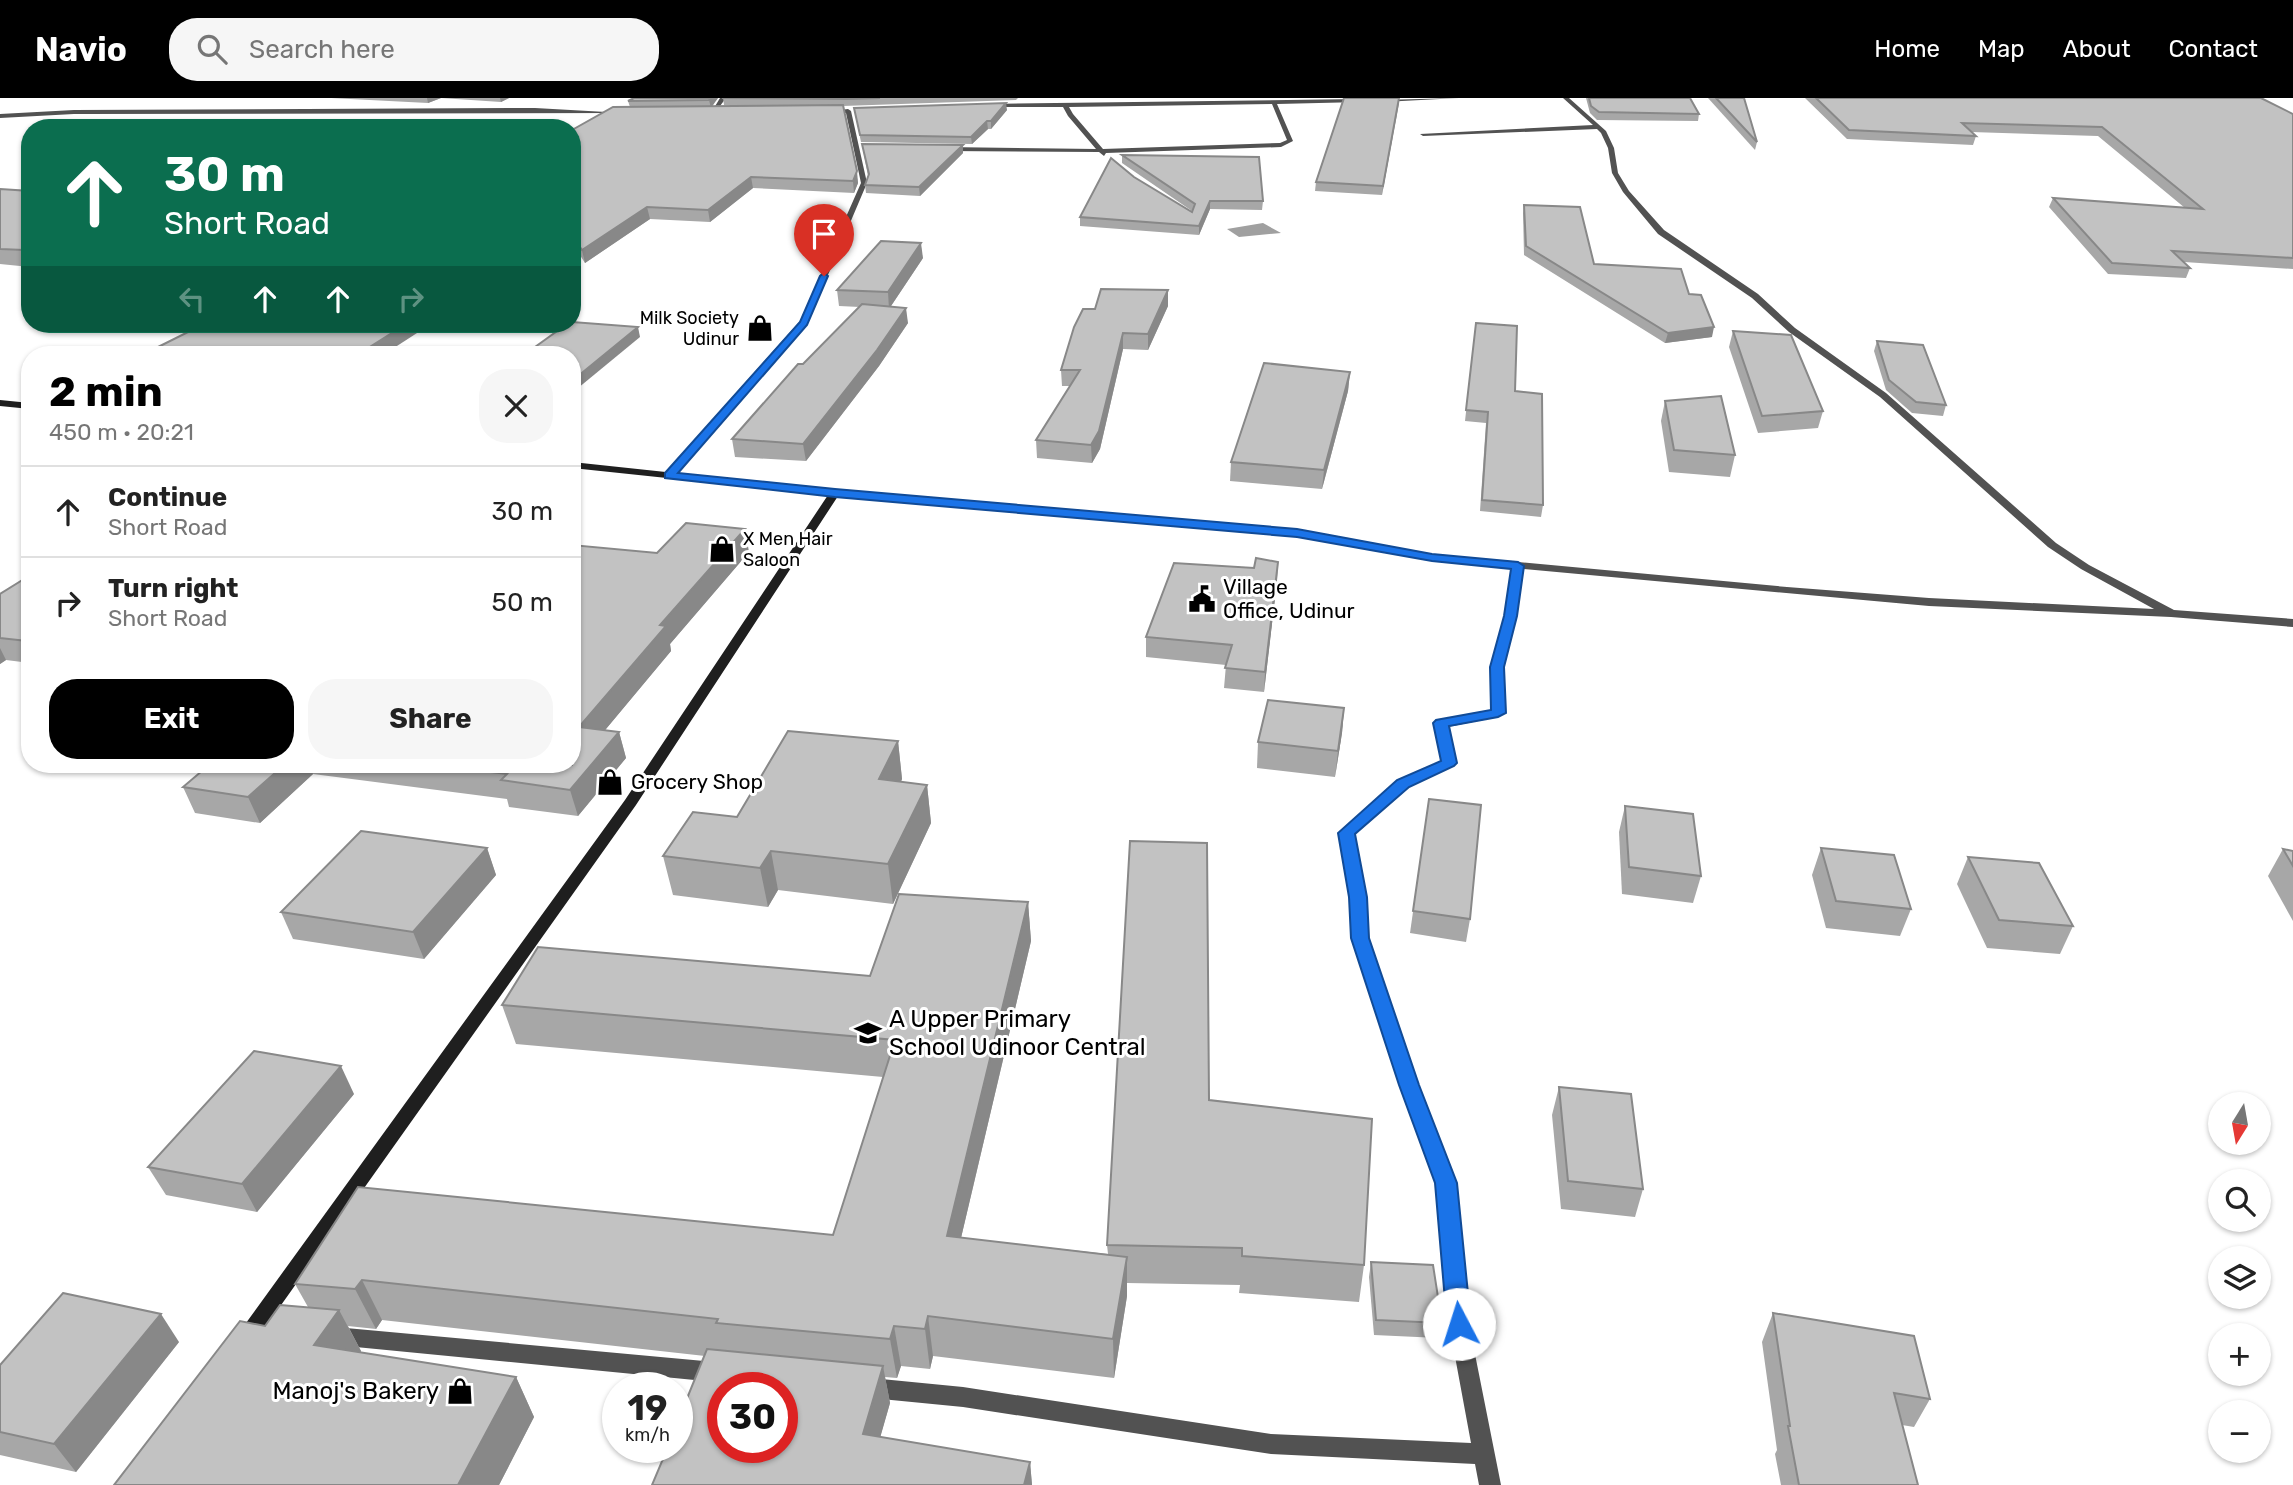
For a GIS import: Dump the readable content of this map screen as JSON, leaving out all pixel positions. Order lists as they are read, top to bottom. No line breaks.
{"places":{"shop":["Milk Society Udinur","X Men Hair Saloon","Grocery Shop","Manoj's Bakery"],"public building":["Village Office, Udinur"],"school or university":["A Upper Primary School Udinoor Central"]},"north":"bottom","page":{"header":"Navio","search":"Search here","nav":["Home","Map","About","Contact"],"turn":["30 m","Short Road"],"heading":["2 min","450 m · 20:21"],"list":[{"name":"Continue","note":"Short Road","value":"30 m"},{"name":"Turn right","note":"Short Road","value":"50 m"}],"buttons":["Exit","Share"],"map_buttons":["+","−"],"speed":"19 km/h","limit":"30"}}
